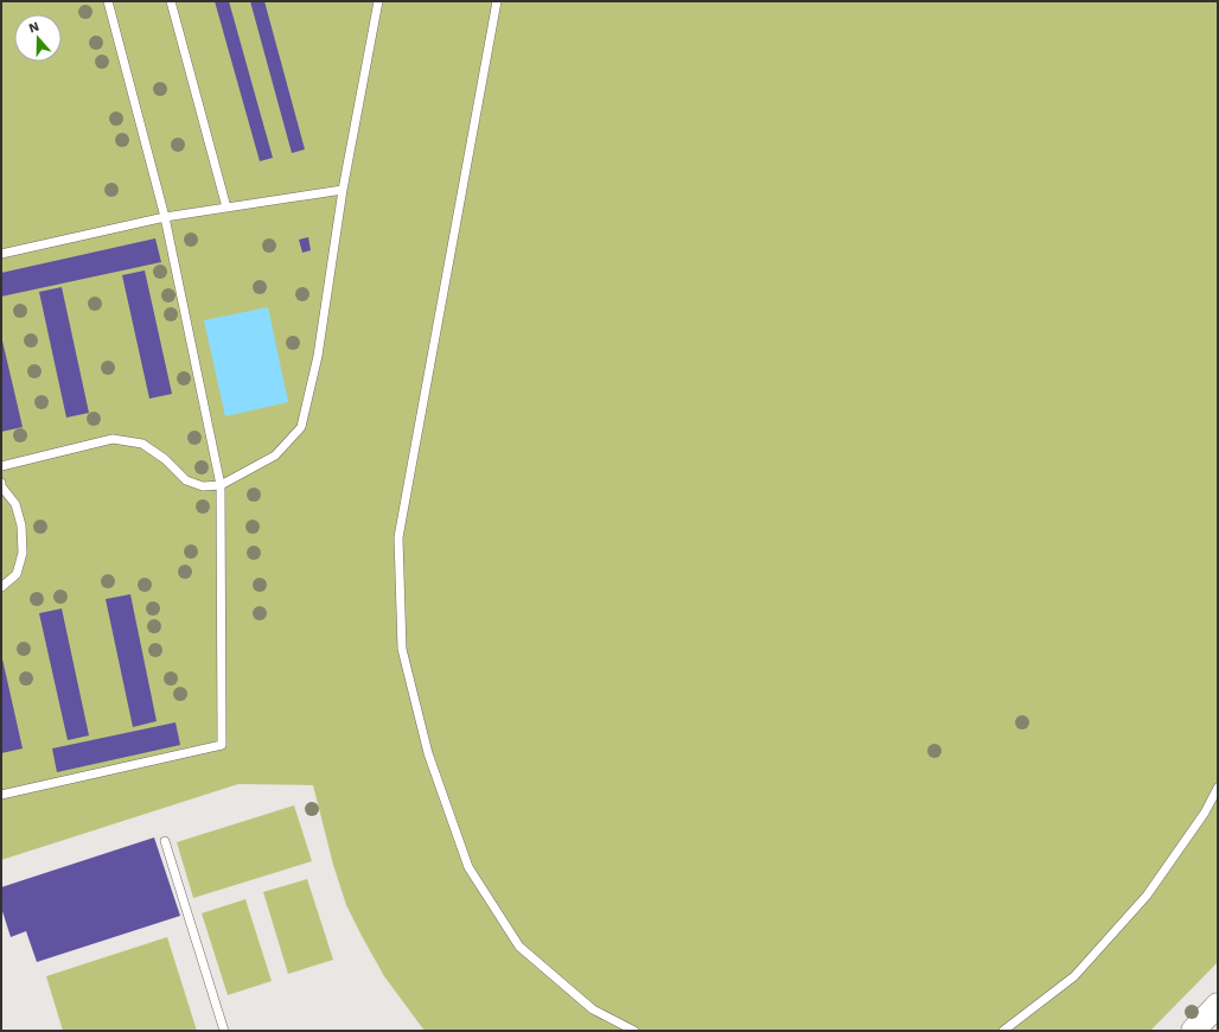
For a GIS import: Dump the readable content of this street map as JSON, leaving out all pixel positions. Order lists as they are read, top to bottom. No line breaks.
{"north":"top"}
